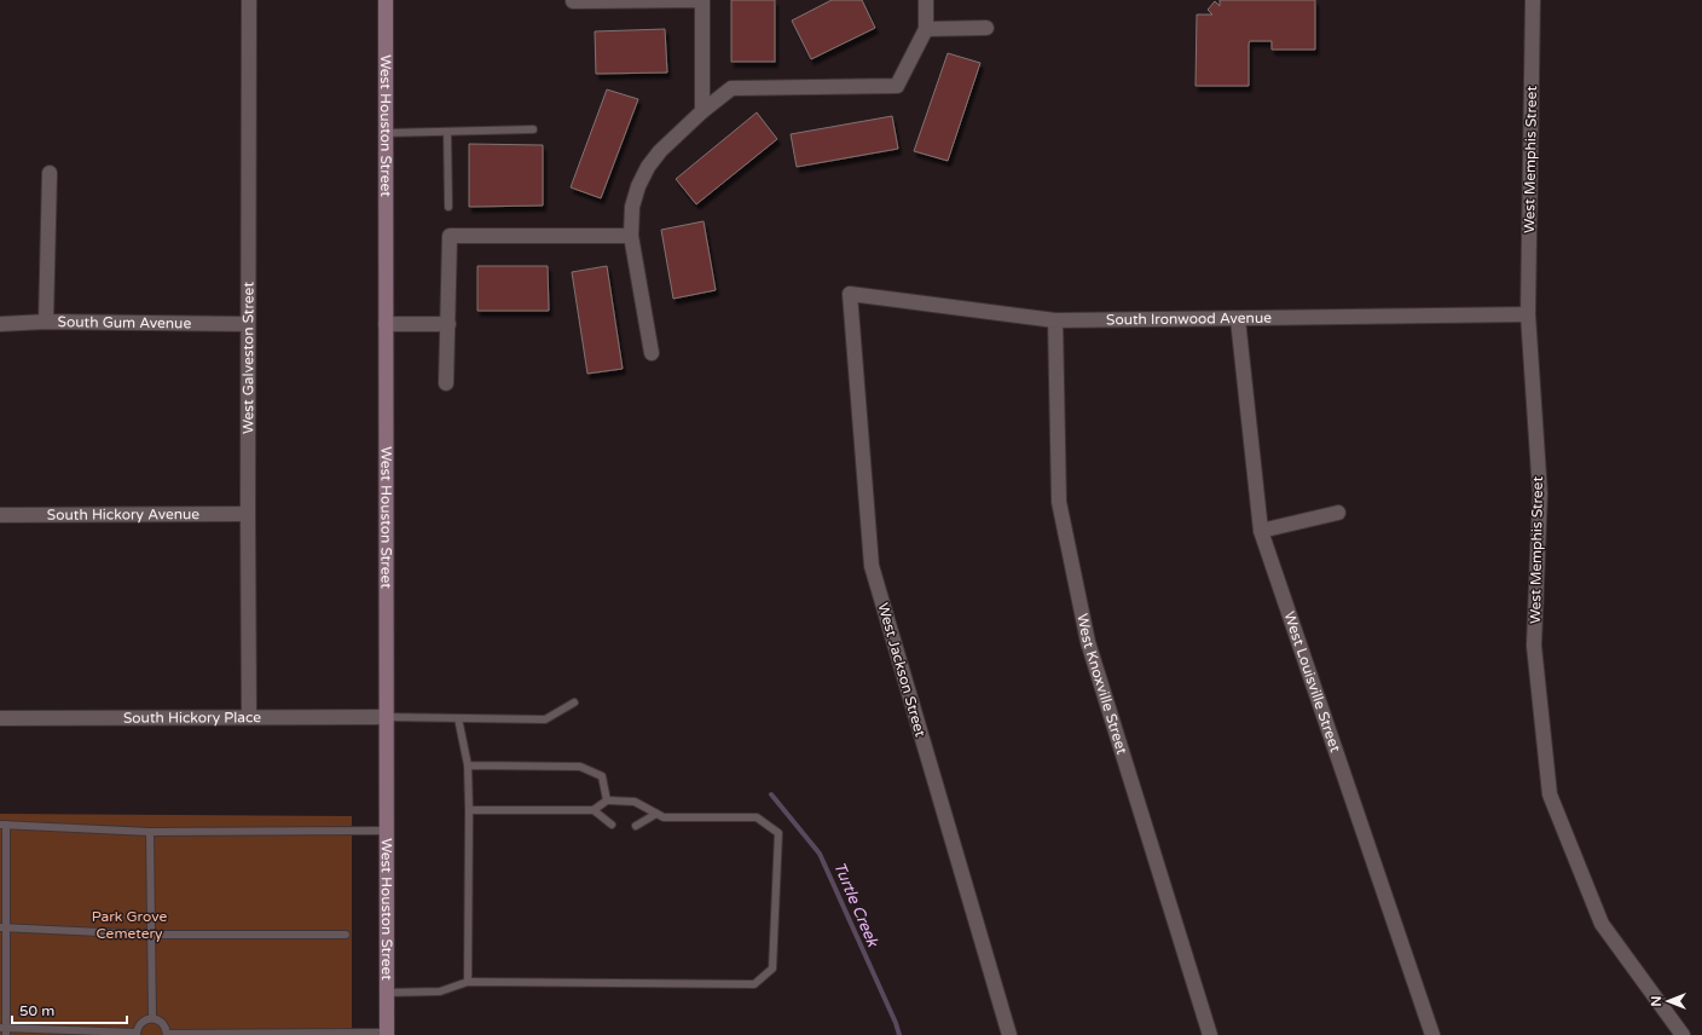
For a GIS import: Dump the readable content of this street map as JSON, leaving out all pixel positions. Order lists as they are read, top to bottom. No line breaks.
{"streets":{"main road":["West Houston Street"],"street":["West Memphis Street","South Ironwood Avenue","South Gum Avenue","West Galveston Street","South Hickory Avenue","West Jackson Street","West Louisville Street","West Knoxville Street","South Hickory Place"]},"crossings":[["West Houston Street","South Hickory Place"],["West Memphis Street","South Ironwood Avenue"],["South Ironwood Avenue","West Jackson Street"],["South Ironwood Avenue","West Louisville Street"],["South Ironwood Avenue","West Knoxville Street"],["South Gum Avenue","West Galveston Street"],["West Galveston Street","South Hickory Avenue"],["West Galveston Street","South Hickory Place"]],"water":["Turtle Creek"],"parks":["Park Grove Cemetery"],"scale_bar":"50 m","north":"left"}
